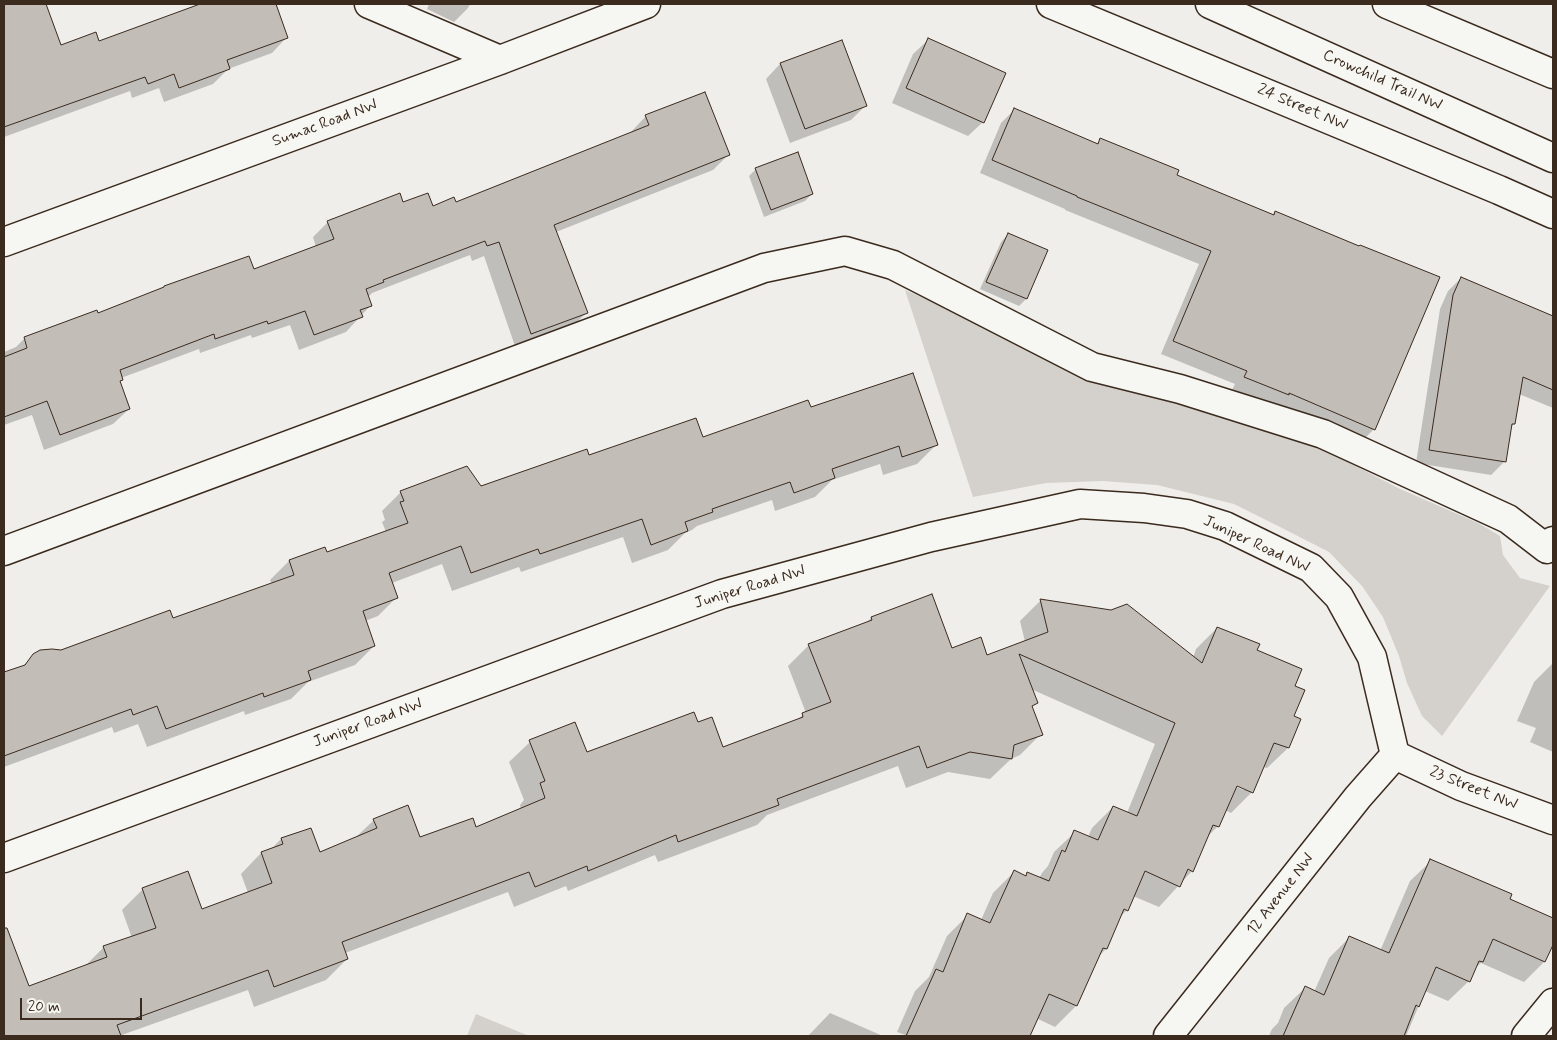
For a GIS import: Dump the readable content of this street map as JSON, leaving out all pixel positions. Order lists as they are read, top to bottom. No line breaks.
{"streets":{"main road":["Crowchild Trail NW","24 Street NW","Sumac Road NW","Juniper Road NW","23 Street NW","12 Avenue NW"]},"crossings":[["Juniper Road NW","23 Street NW"],["Juniper Road NW","12 Avenue NW"],["23 Street NW","12 Avenue NW"]],"scale_bar":"20 m"}
